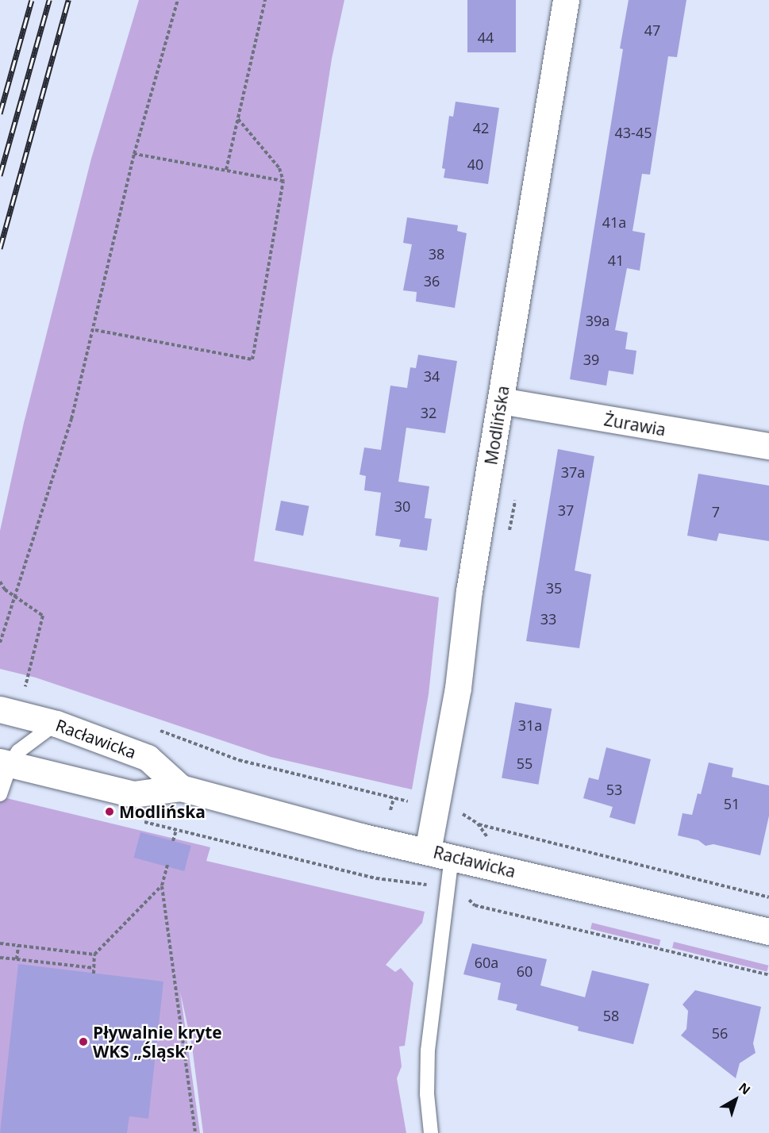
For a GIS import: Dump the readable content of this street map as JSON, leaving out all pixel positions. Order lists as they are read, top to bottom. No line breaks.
{"streets":{"street":["Żurawia","Modlińska","Racławicka"]},"crossings":[["Żurawia","Modlińska"],["Modlińska","Racławicka"]],"places":["Modlińska","Pływalnie kryte WKS „Śląsk”"],"house_numbers":["47","44","42","43-45","40","41a","38","41","36","39a","39","34","32","37a","30","37","7","35","33","31a","55","53","51","60a","60","58","56"],"north":"top right"}
